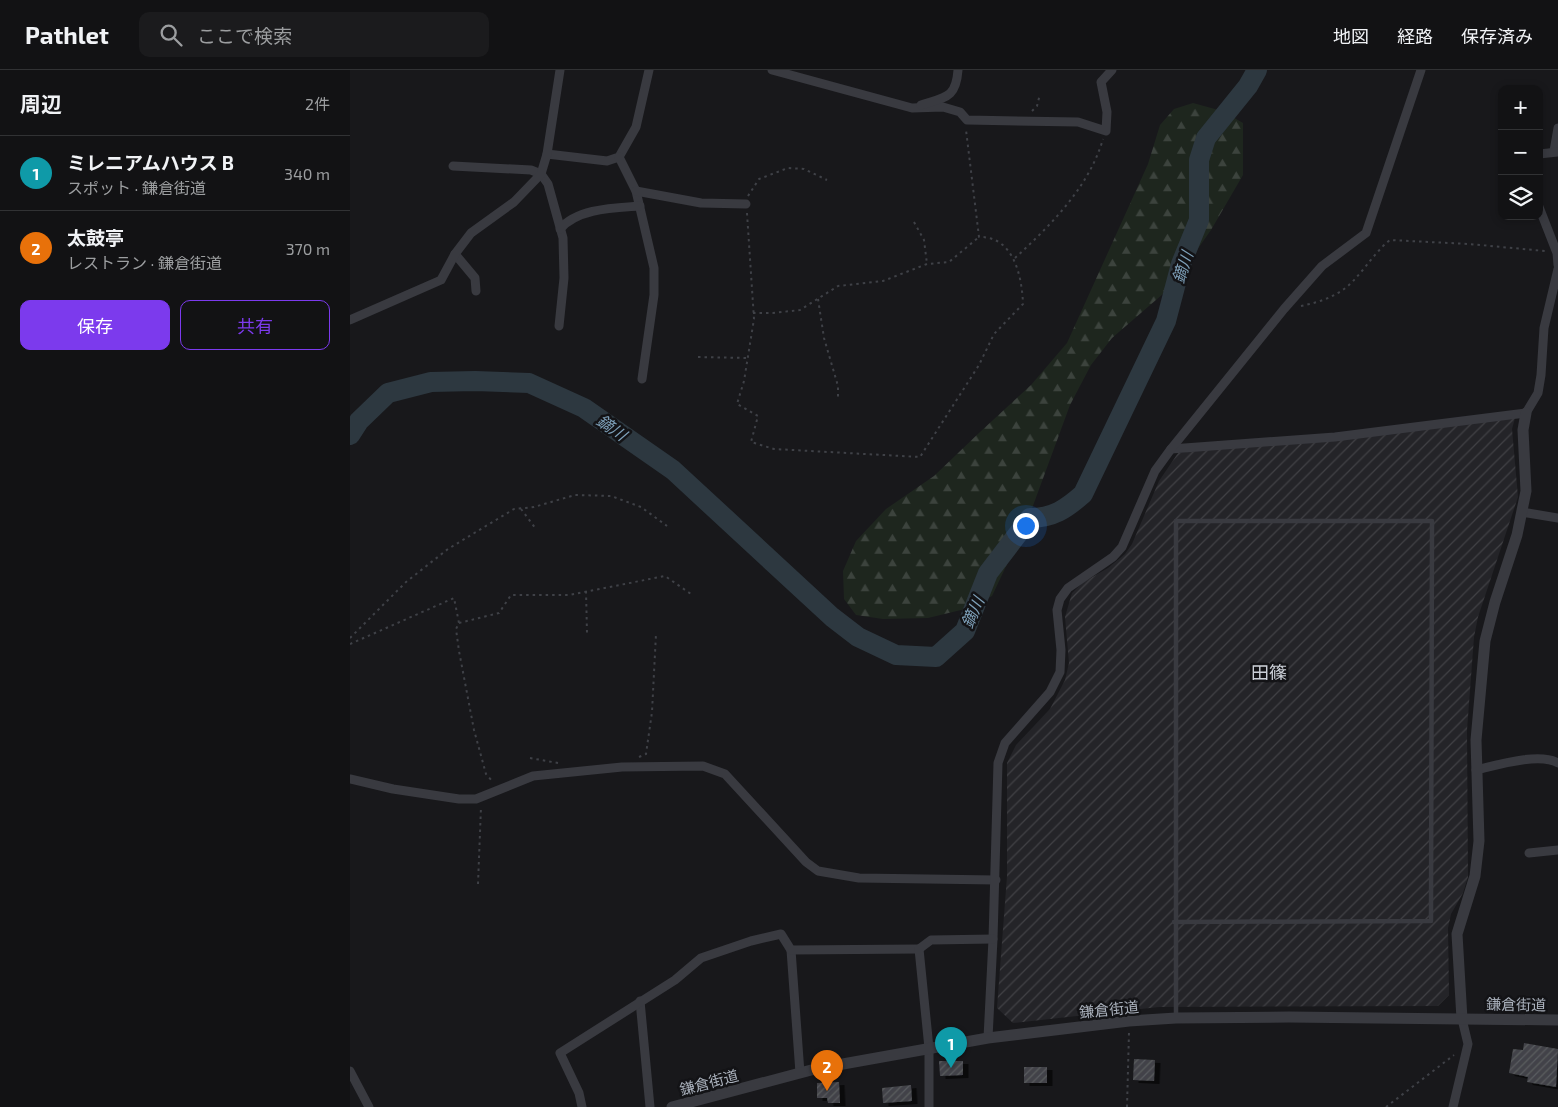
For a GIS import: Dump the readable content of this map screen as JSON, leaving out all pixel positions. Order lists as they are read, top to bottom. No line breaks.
{"streets":{"street":["鎌倉街道"]},"districts":["田篠"],"water":["鏑川"],"page":{"header":"Pathlet","search":"ここで検索","nav":["地図","経路","保存済み"],"heading":["周辺","2件"],"map_buttons":["+","−"],"list":[{"mark":"1","name":"ミレニアムハウス B","note":"スポット · 鎌倉街道","value":"340 m"},{"mark":"2","name":"太鼓亭","note":"レストラン · 鎌倉街道","value":"370 m"}],"buttons":["保存","共有"],"pins":["1","2"]}}
